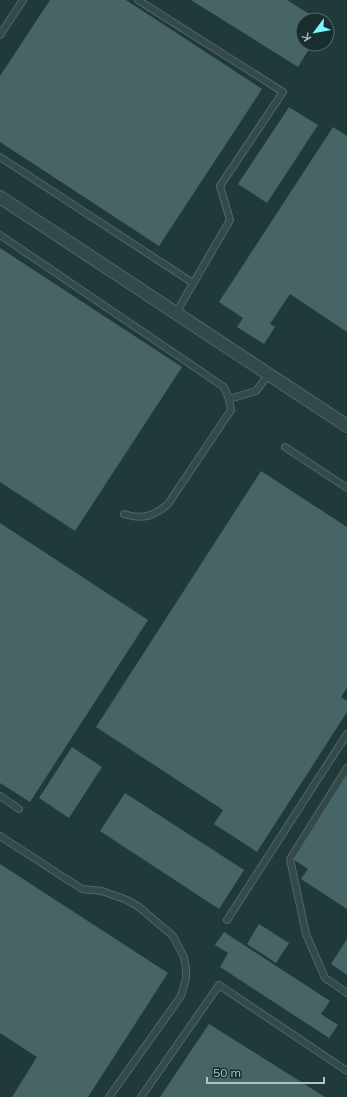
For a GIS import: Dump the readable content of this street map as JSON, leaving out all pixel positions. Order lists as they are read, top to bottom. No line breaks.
{"scale_bar":"50 m","north":"bottom left"}
